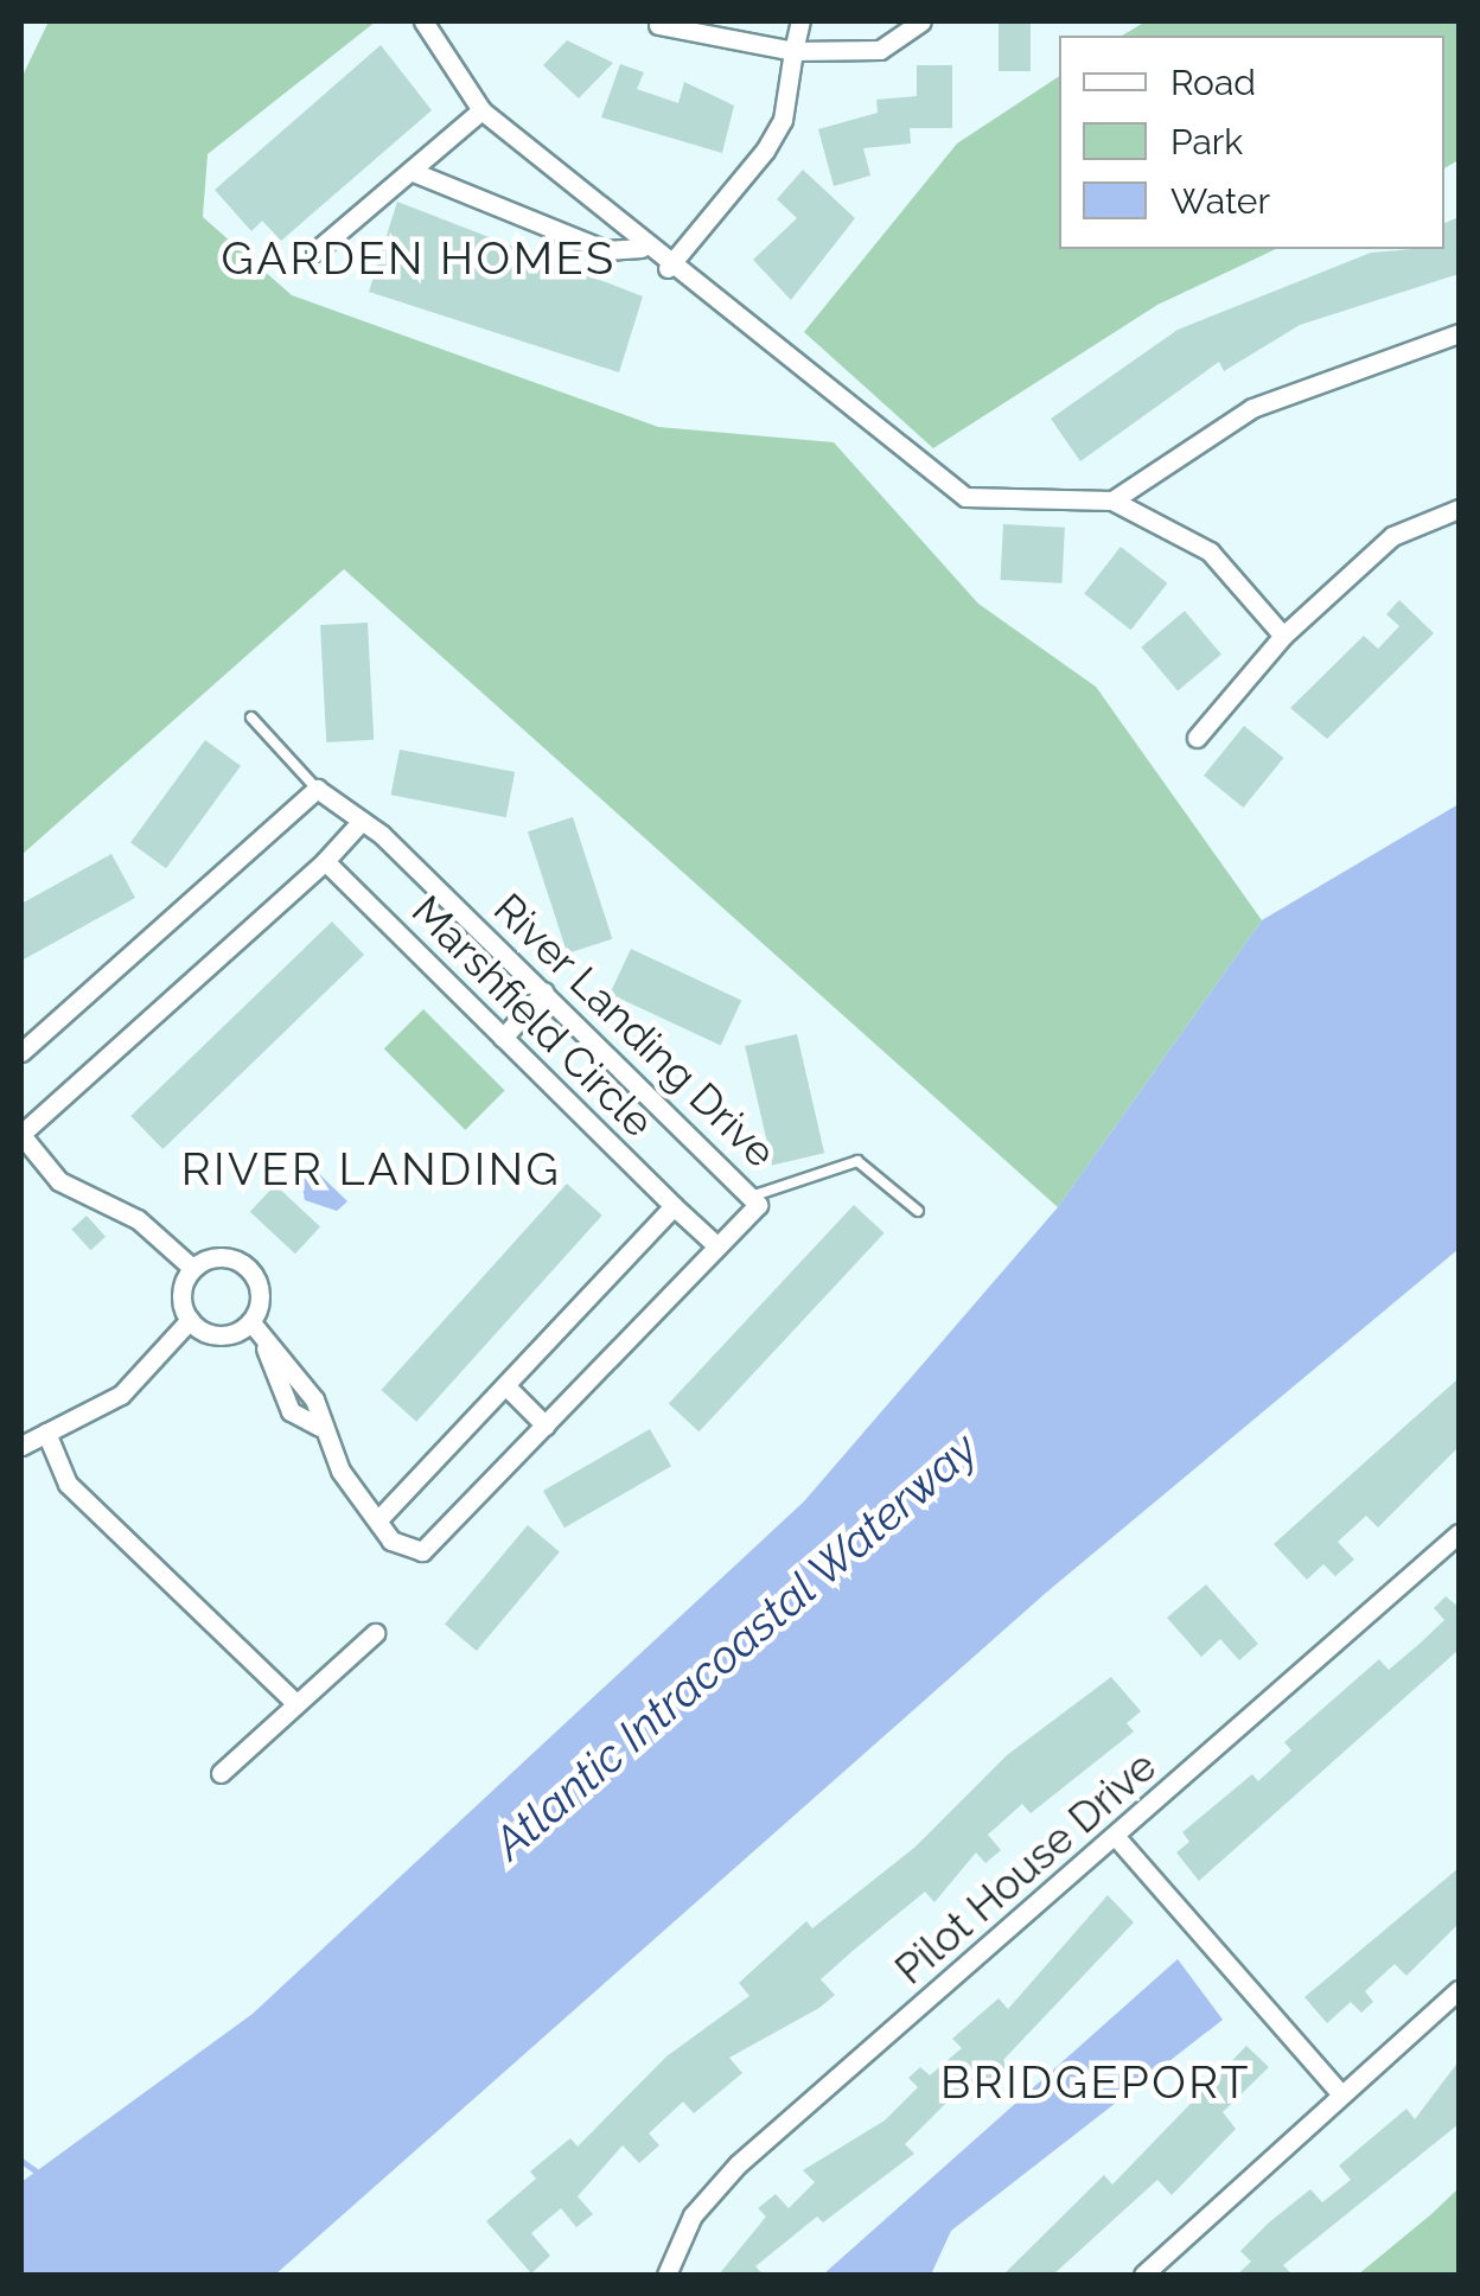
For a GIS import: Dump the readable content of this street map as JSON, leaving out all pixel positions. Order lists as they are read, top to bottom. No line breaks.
{"streets":{"street":["Marshfield Circle","River Landing Drive","Pilot House Drive"]},"crossings":[["Marshfield Circle","River Landing Drive"]],"districts":["GARDEN HOMES","RIVER LANDING","BRIDGEPORT"],"water":["Atlantic Intracoastal Waterway"],"legend":["Road","Park","Water"]}
